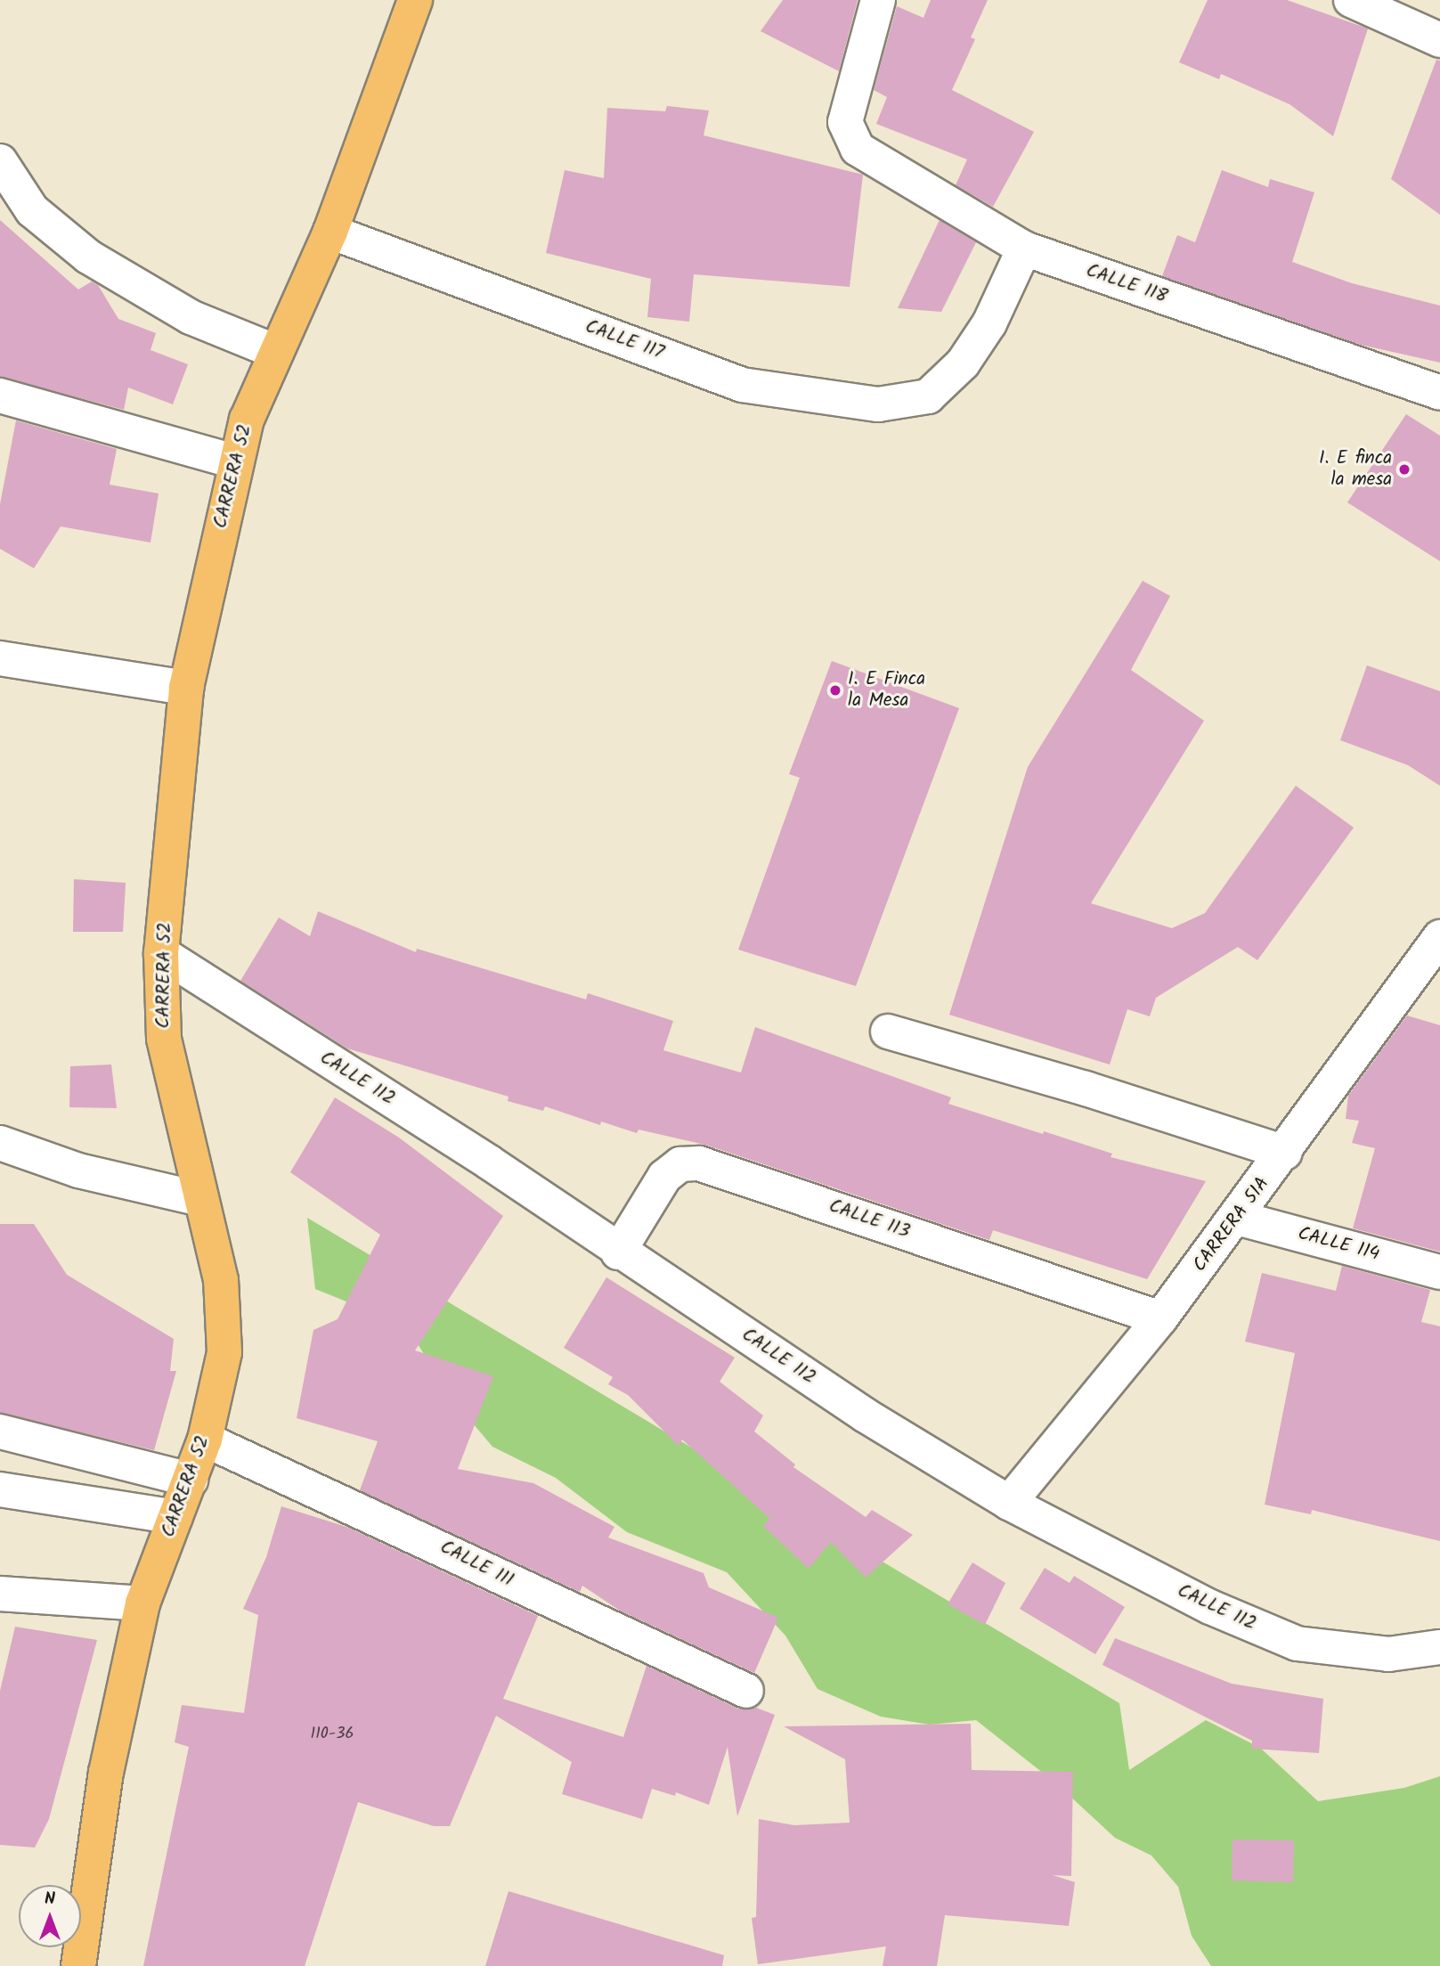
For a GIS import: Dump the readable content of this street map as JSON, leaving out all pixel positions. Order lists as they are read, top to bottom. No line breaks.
{"streets":{"main road":["CARRERA 52"],"street":["CALLE 118","CALLE 117","CALLE 112","CALLE 113","CARRERA 51A","CALLE 114","CALLE 111"]},"crossings":[["CALLE 118","CALLE 117"],["CALLE 117","CARRERA 52"],["CARRERA 52","CALLE 112"],["CARRERA 52","CALLE 111"],["CALLE 112","CALLE 113"],["CALLE 112","CARRERA 51A"],["CALLE 113","CARRERA 51A"],["CARRERA 51A","CALLE 114"]],"places":["I. E finca la mesa","I. E Finca la Mesa"],"house_numbers":["110-36"],"north":"top"}
